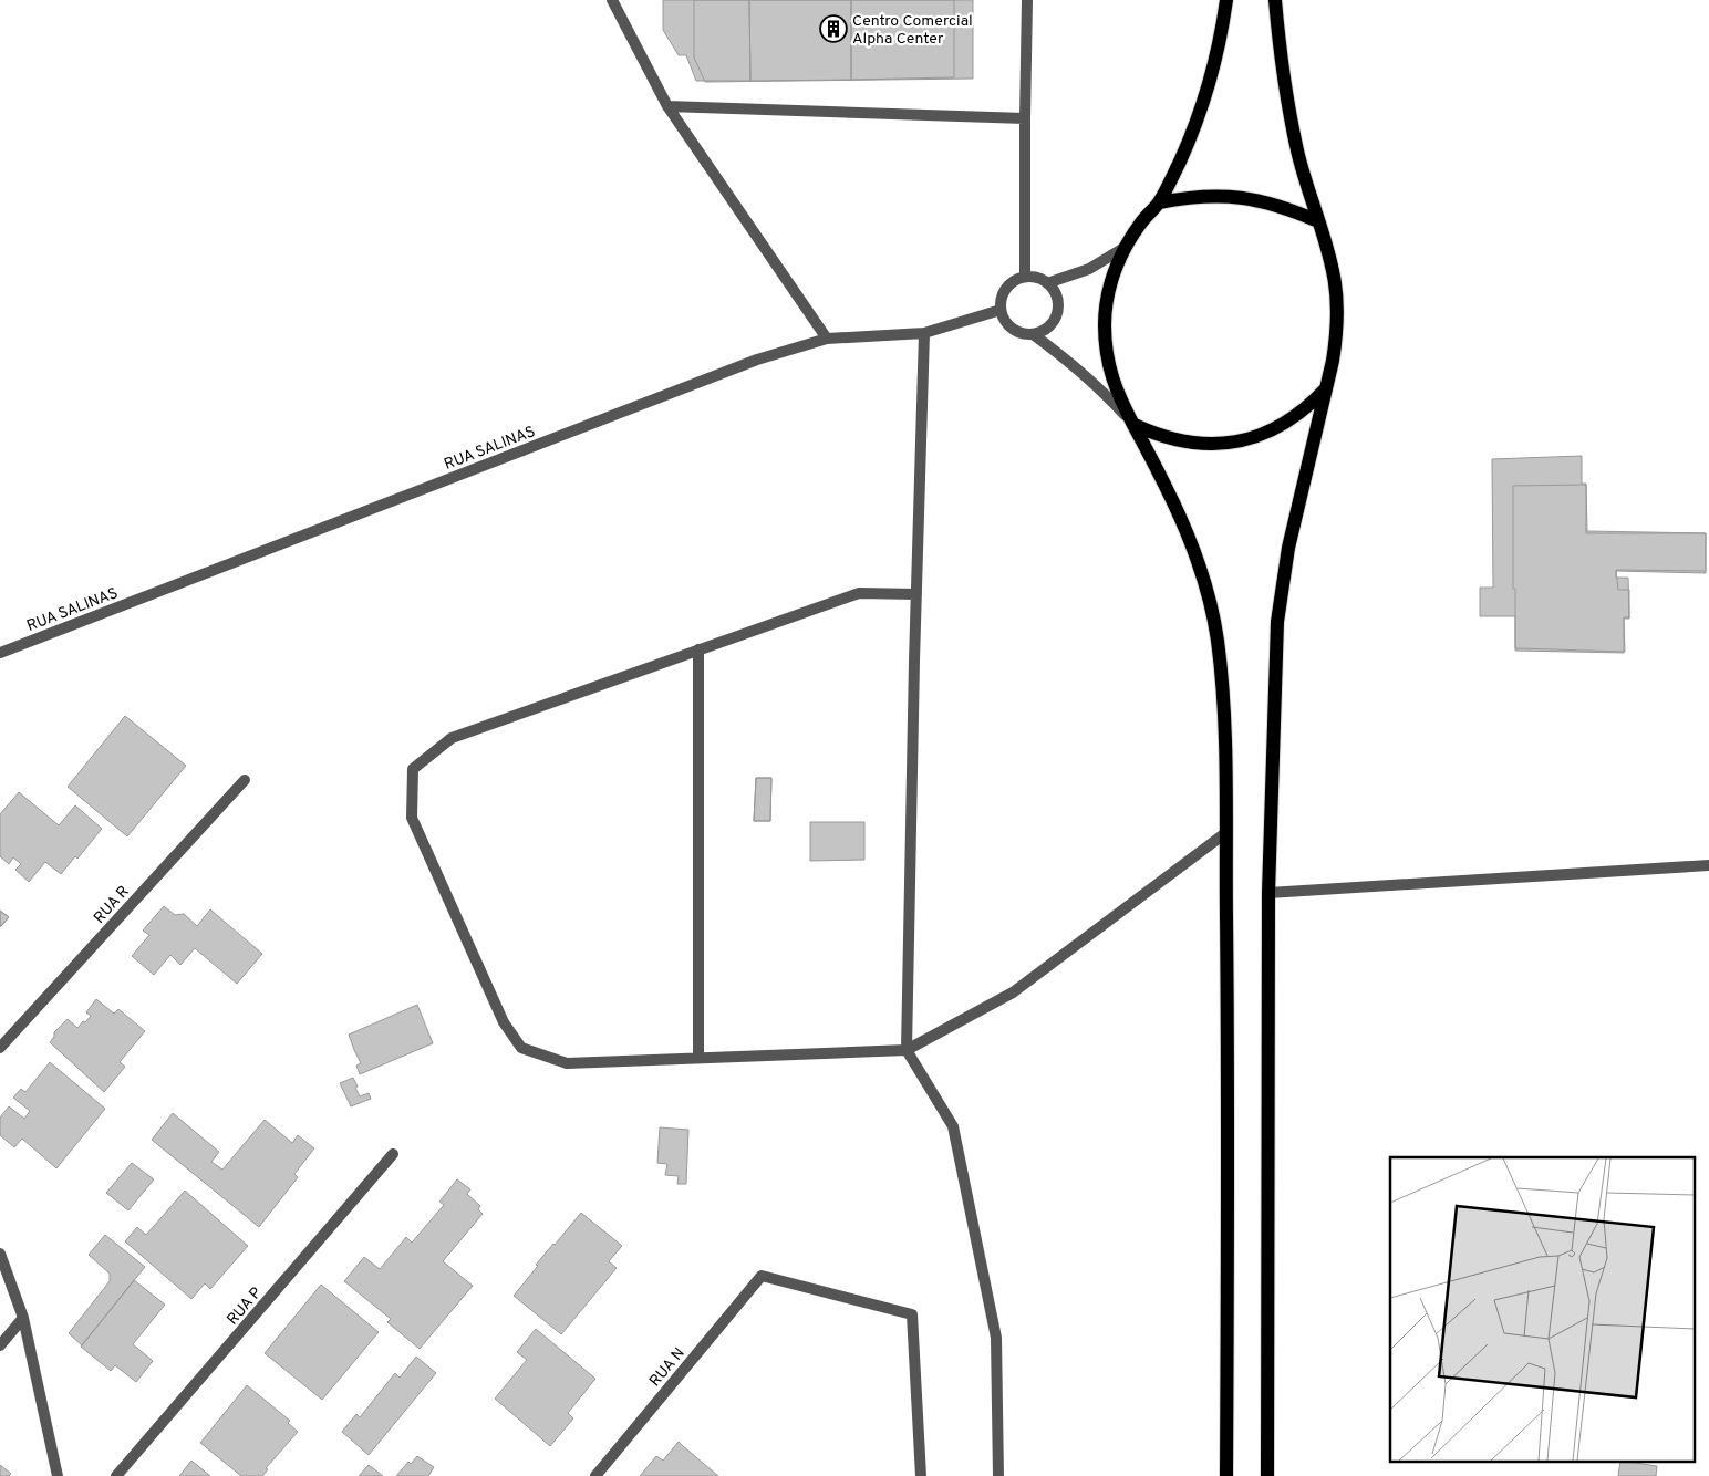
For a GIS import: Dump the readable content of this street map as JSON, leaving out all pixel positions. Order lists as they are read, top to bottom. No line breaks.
{"streets":{"street":["RUA SALINAS","RUA R","RUA P","RUA N"]},"places":{"building":["Centro Comercial Alpha Center"]}}
